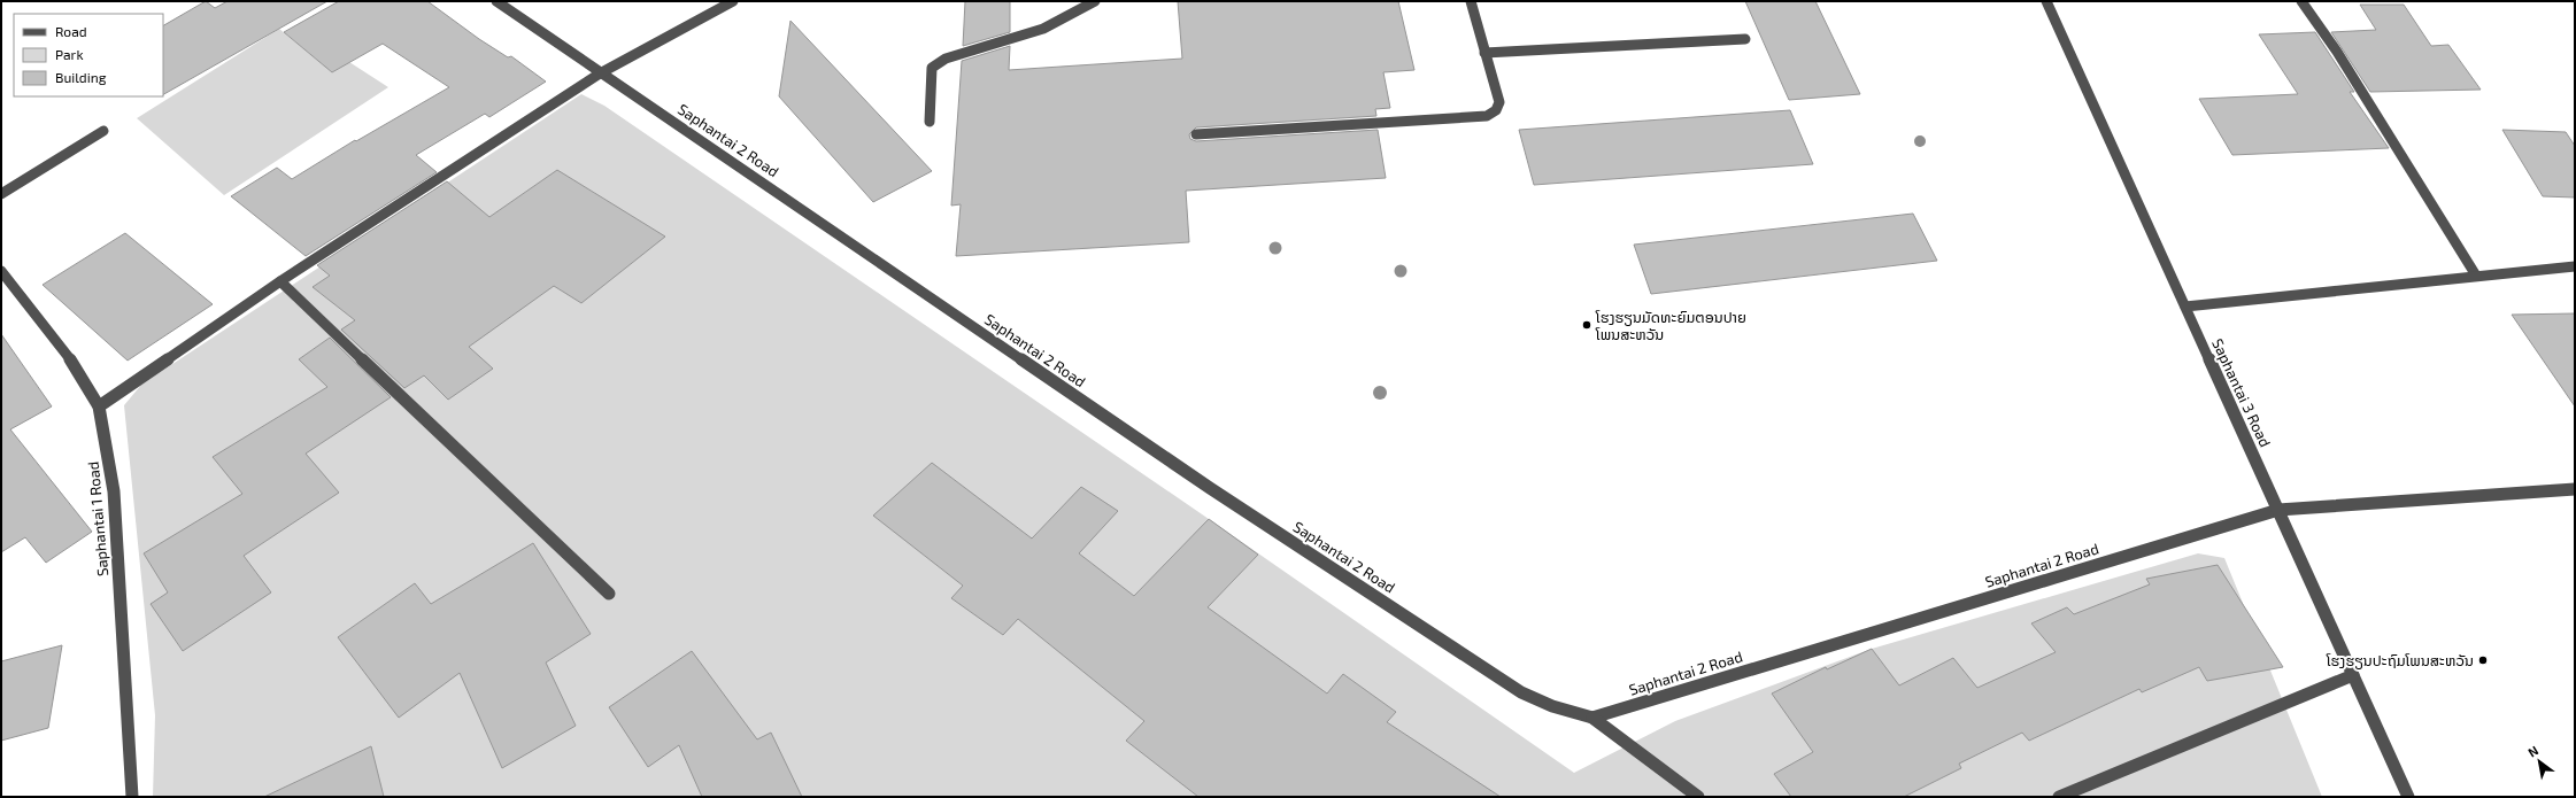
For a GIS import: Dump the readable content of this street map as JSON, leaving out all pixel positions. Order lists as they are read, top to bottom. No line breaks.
{"streets":{"street":["Saphantai 2 Road","Saphantai 3 Road","Saphantai 1 Road"]},"crossings":[["Saphantai 2 Road","Saphantai 3 Road"]],"places":["ໂຮງຮຽນມັດທະຍົມຕອນປາຍ ໂພນສະຫວັນ","ໂຮງຮຽນປະຖົມໂພນສະຫວັນ"],"legend":["Road","Park","Building"],"north":"top left"}
